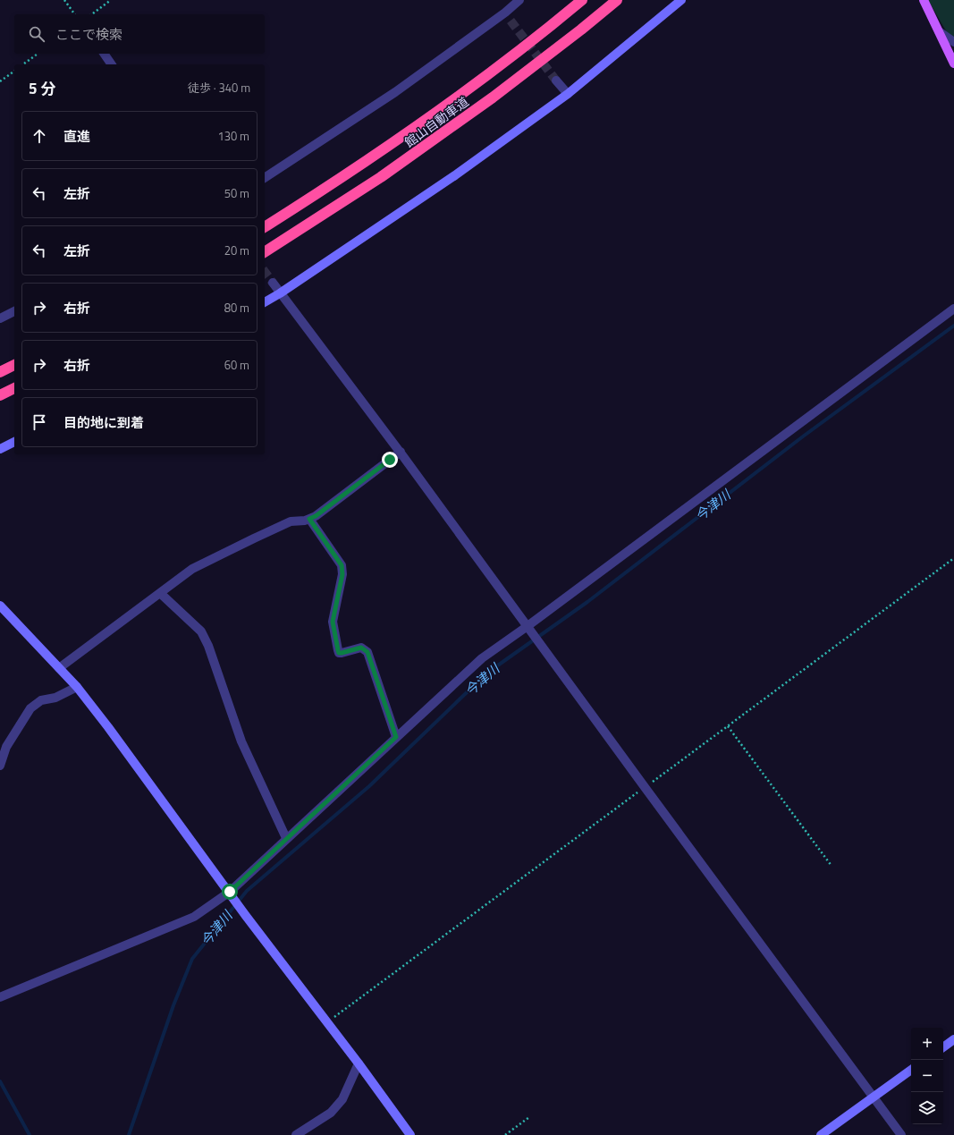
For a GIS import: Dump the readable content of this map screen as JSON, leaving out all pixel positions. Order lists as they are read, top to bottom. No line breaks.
{"streets":{"highway":["館山自動車道"]},"water":["今津川"],"page":{"search":"ここで検索","heading":["5 分","徒歩 · 340 m"],"list":[["直進","130 m"],["左折","50 m"],["左折","20 m"],["右折","80 m"],["右折","60 m"],"目的地に到着"],"map_buttons":["+","−"]}}
